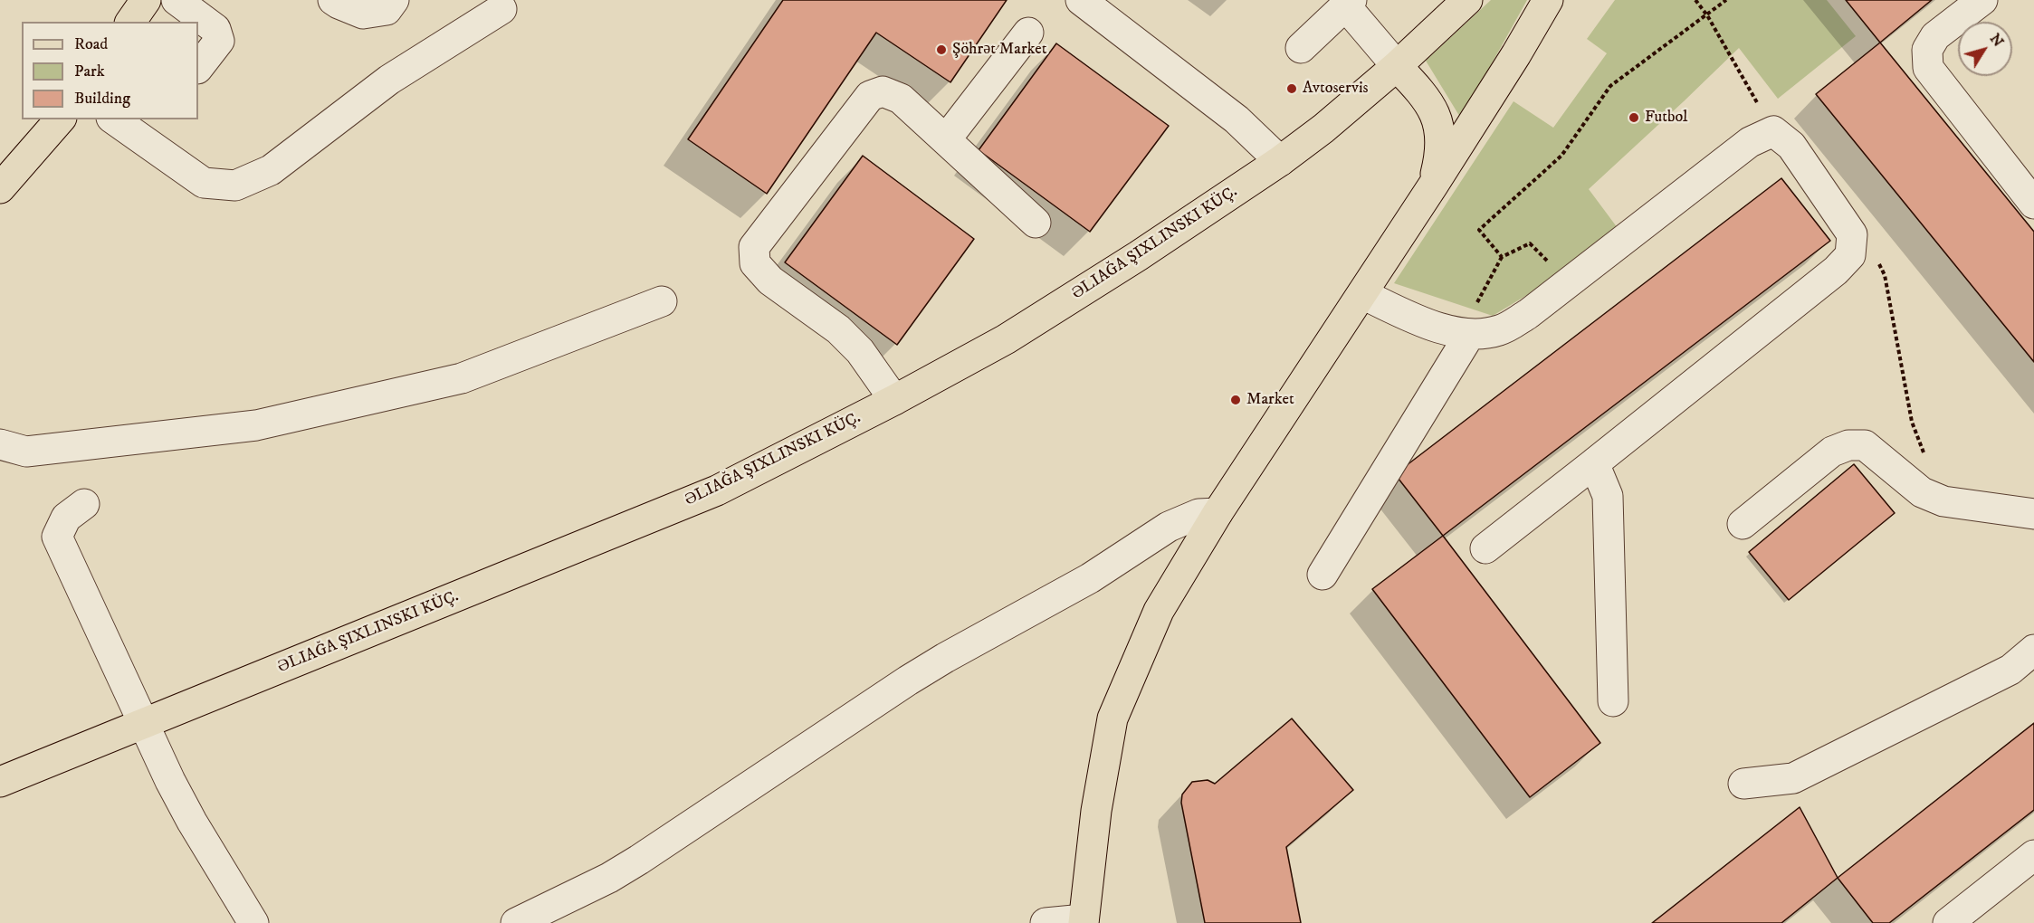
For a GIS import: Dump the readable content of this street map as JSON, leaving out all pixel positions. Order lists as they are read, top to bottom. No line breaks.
{"places":["Şöhrət Market","Avtoservis","Futbol","Market"],"legend":["Road","Park","Building"],"north":"top right"}
